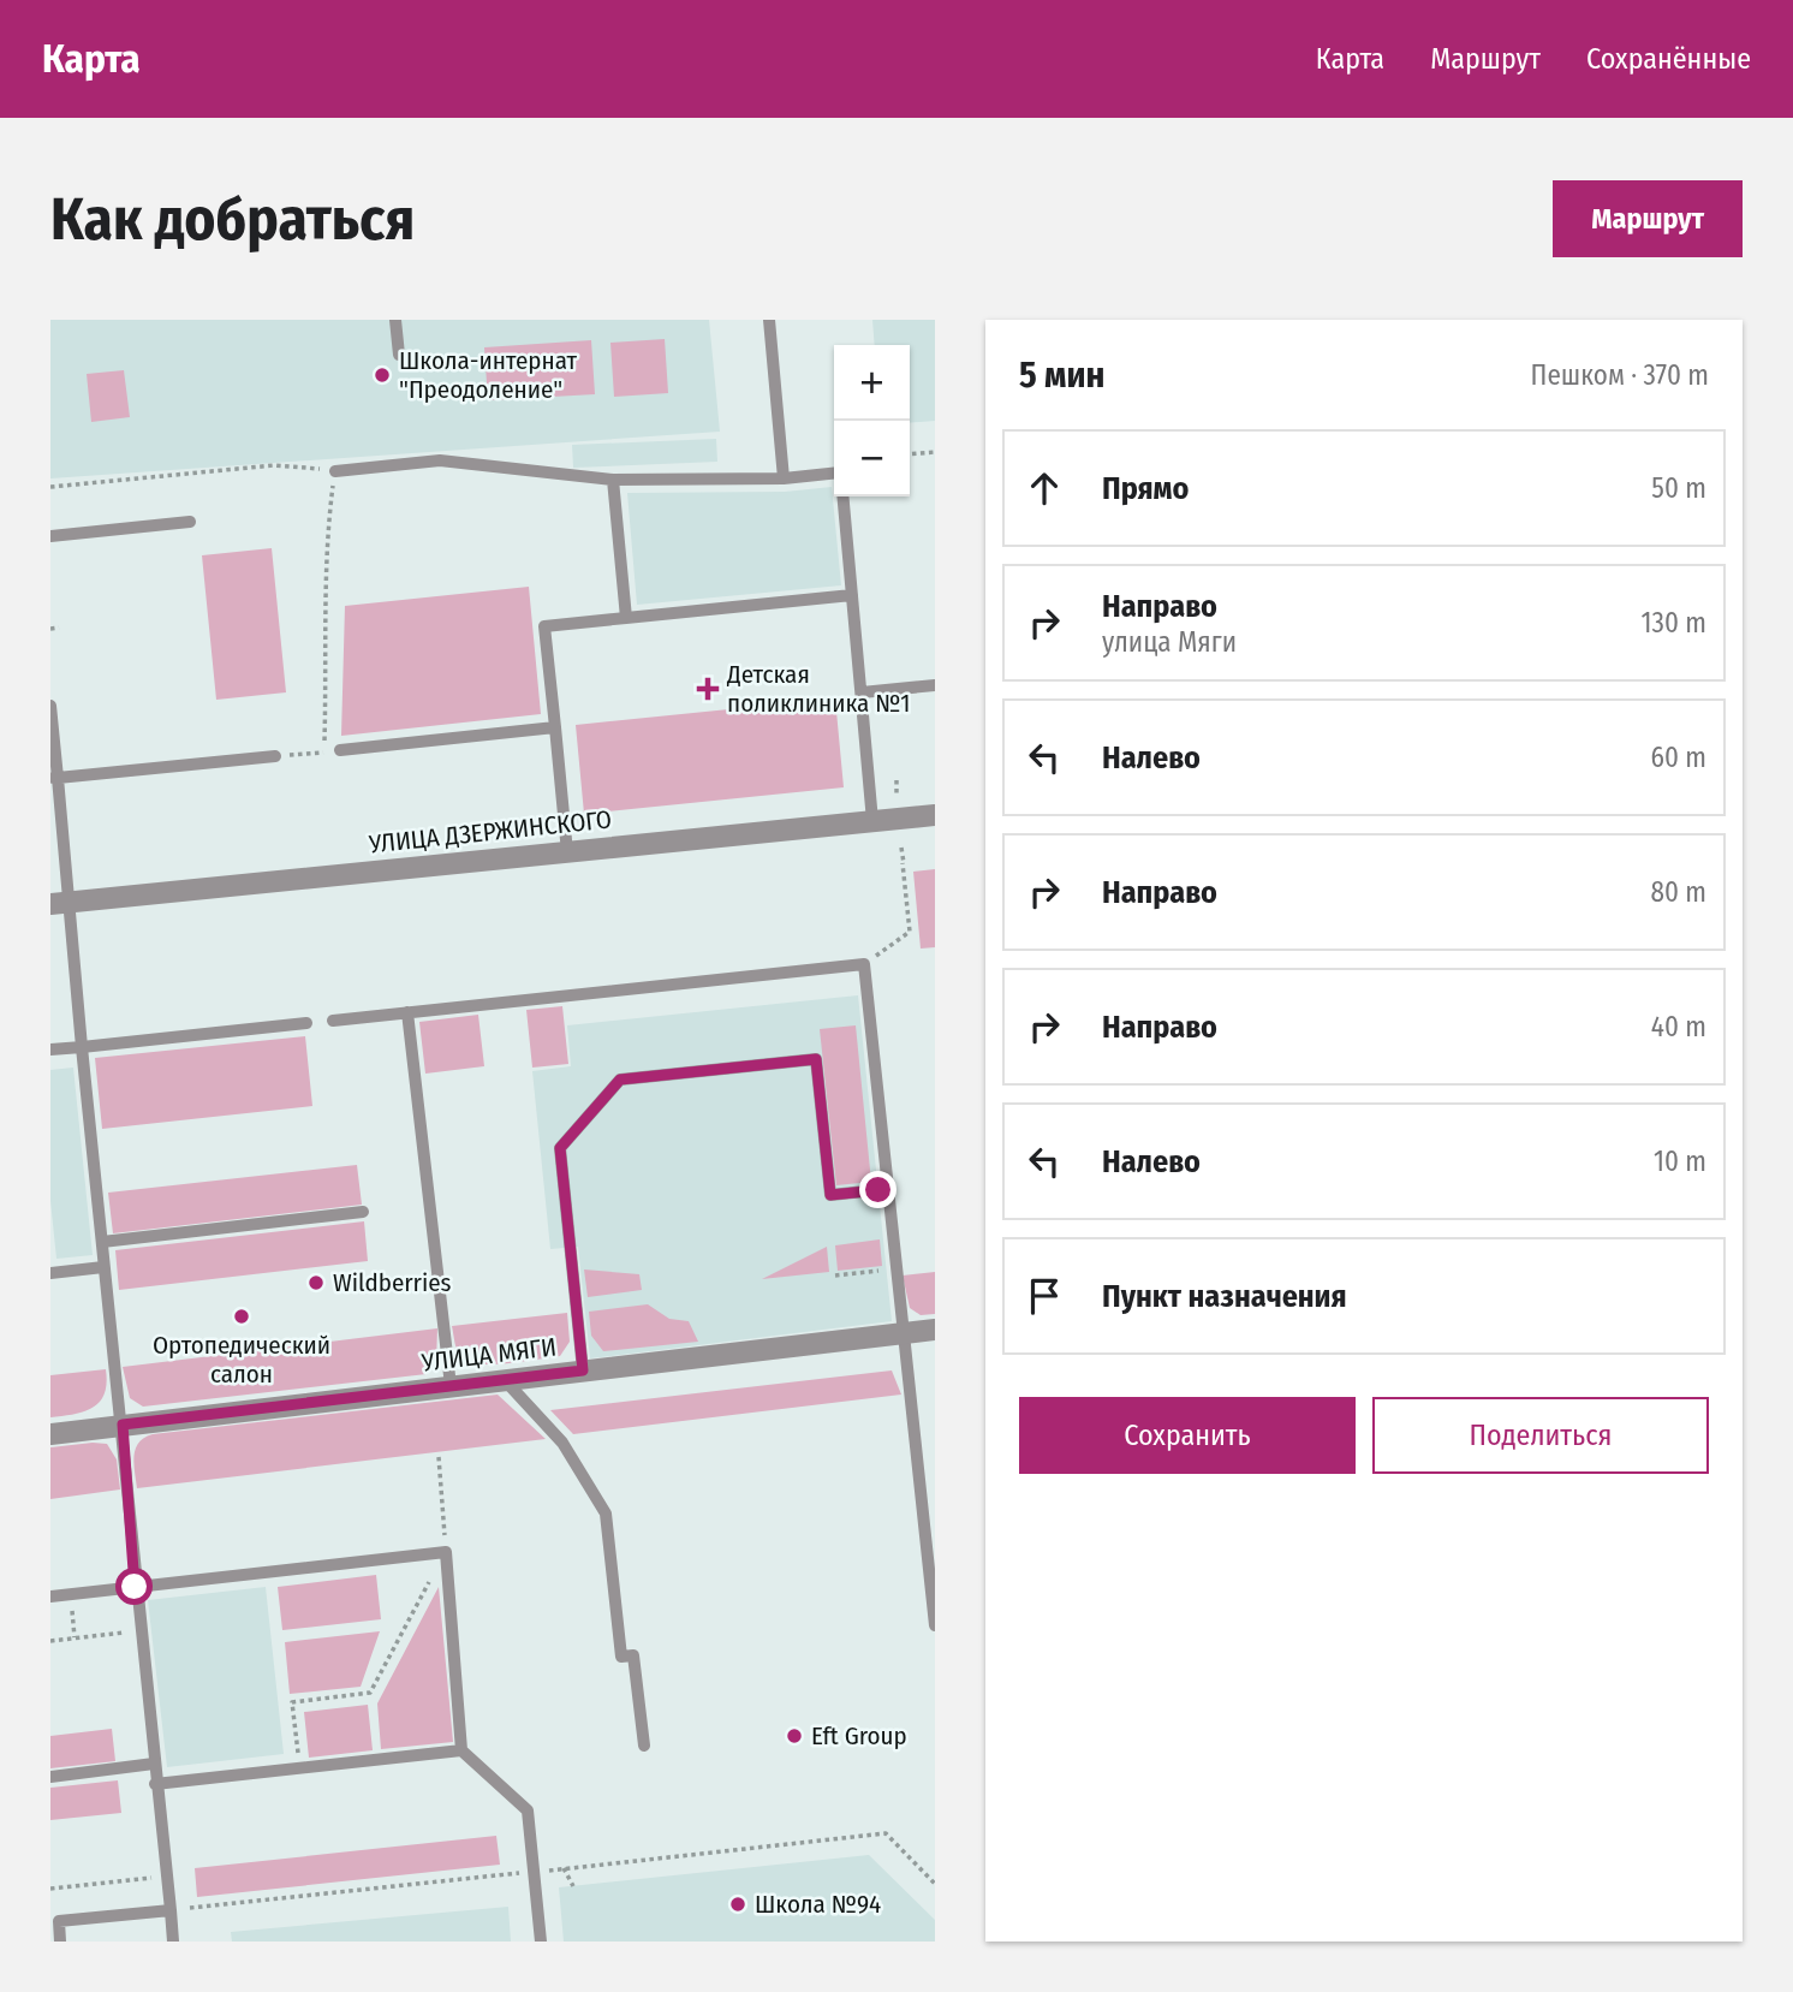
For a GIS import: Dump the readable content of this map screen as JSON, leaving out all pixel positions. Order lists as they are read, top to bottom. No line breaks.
{"streets":{"street":["УЛИЦА ДЗЕРЖИНСКОГО","УЛИЦА МЯГИ"]},"places":{"other":["Школа-интернат \"Преодоление\"","Wildberries","Ортопедический салон","Eft Group","Школа №94"],"health":["Детская поликлиника №1"]},"page":{"header":"Карта","nav":["Карта","Маршрут","Сохранённые"],"buttons":["Маршрут",["Сохранить","Поделиться"]],"title":"Как добраться","heading":["5 мин","Пешком · 370 m"],"map_buttons":["+","−"],"list":[["Прямо","50 m"],["Направо","улица Мяги","130 m"],["Налево","60 m"],["Направо","80 m"],["Направо","40 m"],["Налево","10 m"],"Пункт назначения"]}}
